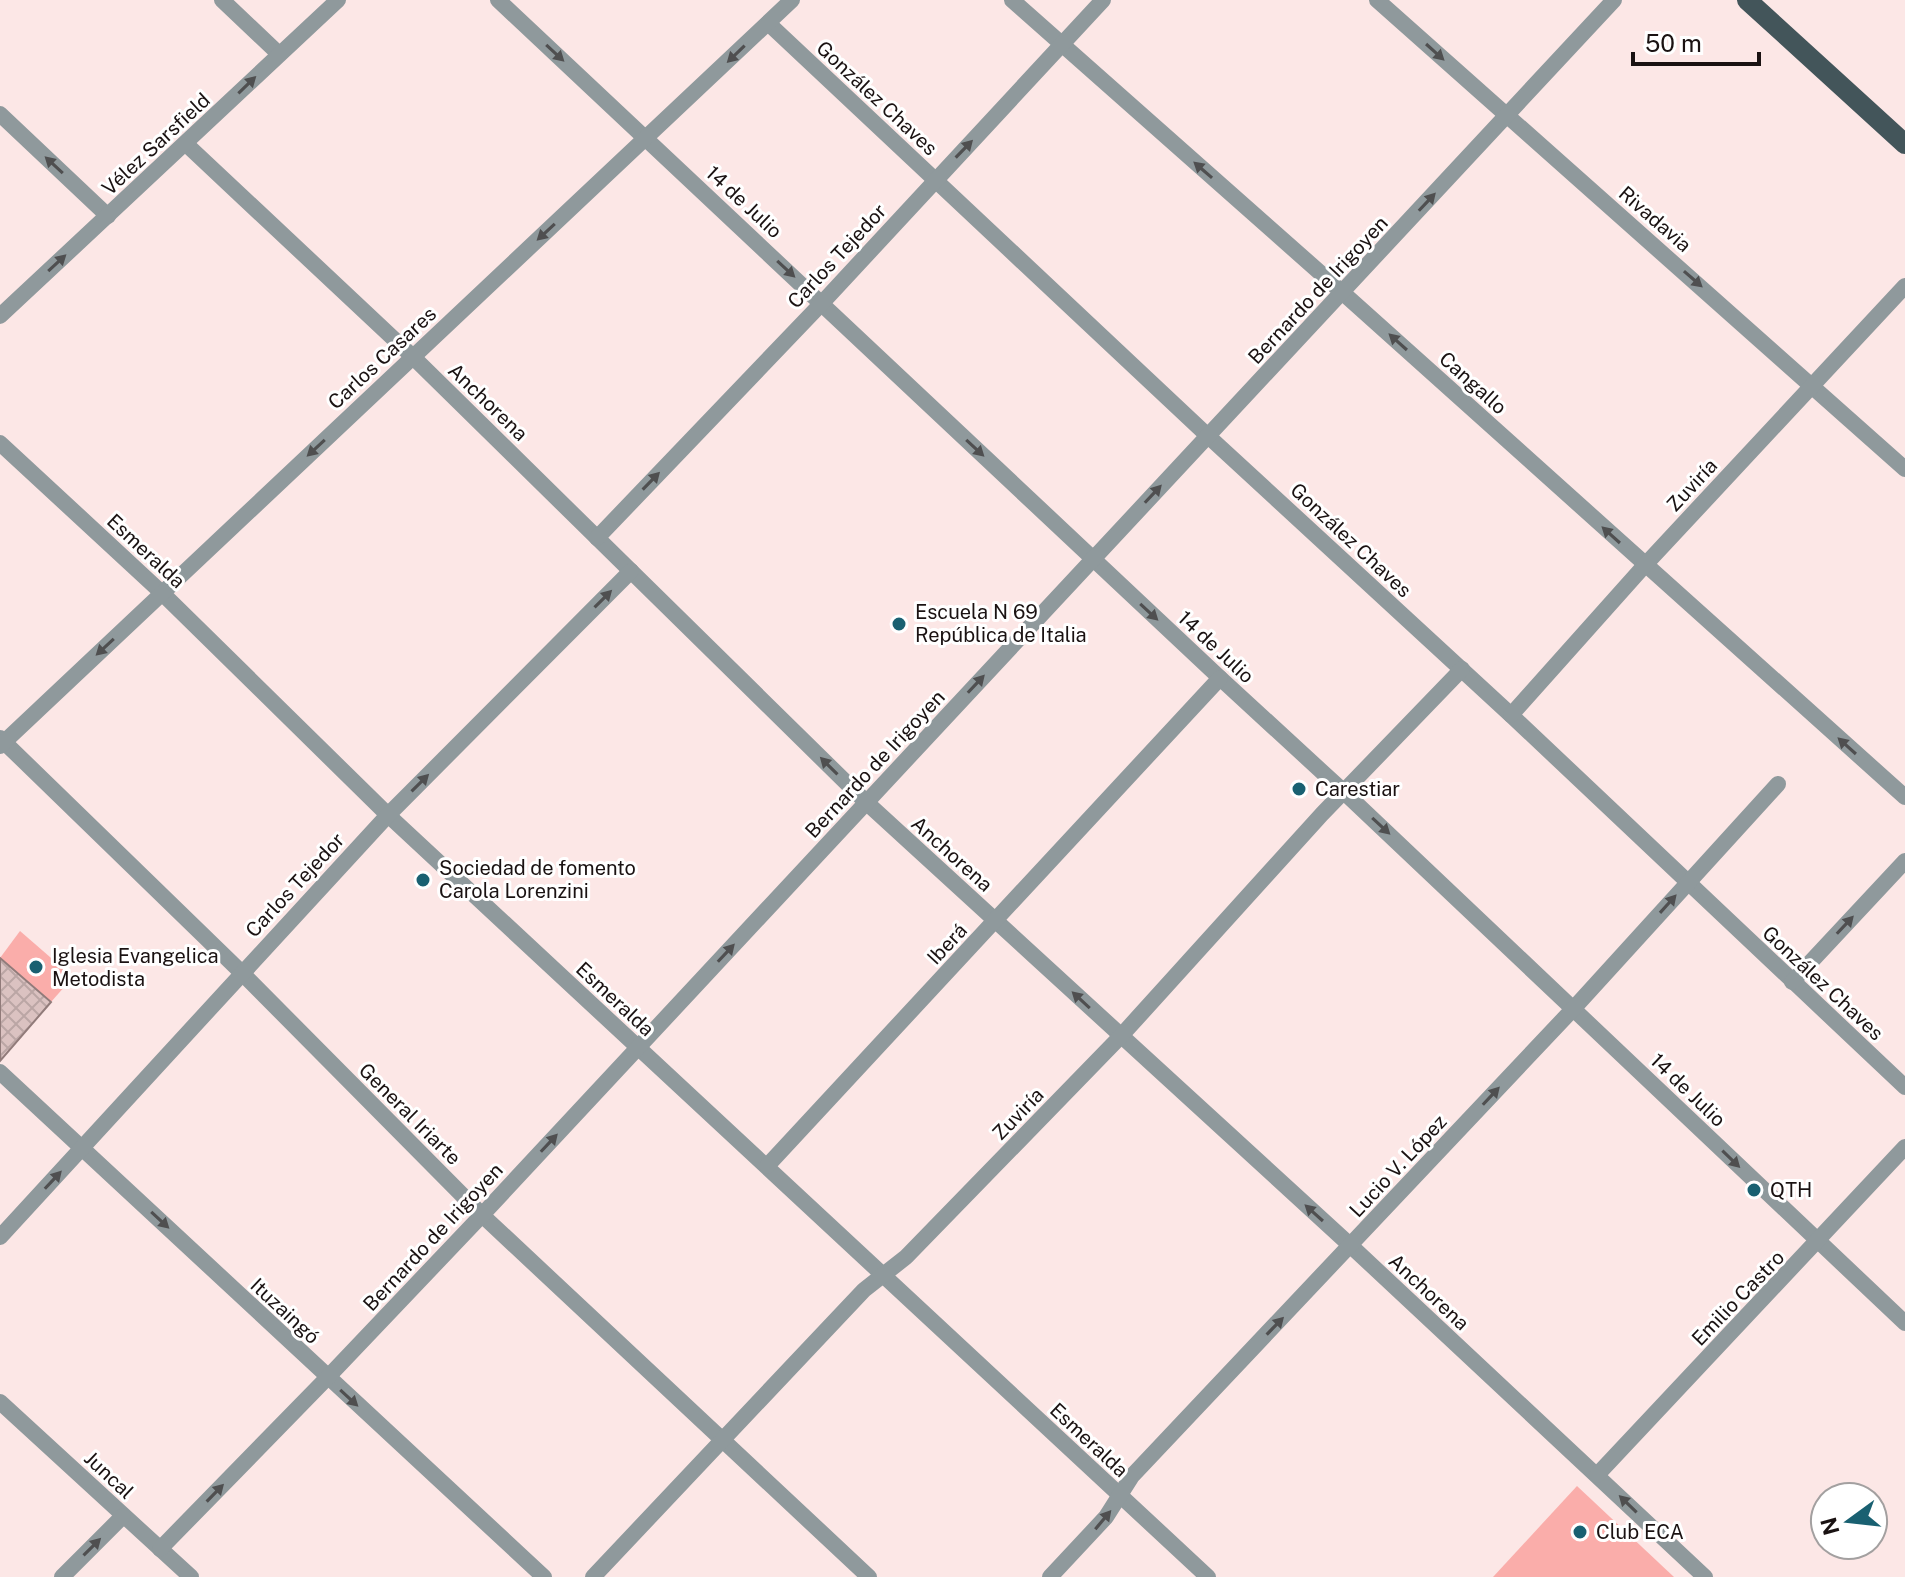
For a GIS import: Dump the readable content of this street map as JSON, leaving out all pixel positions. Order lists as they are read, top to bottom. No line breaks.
{"streets":{"street":["González Chaves","Vélez Sarsfield","14 de Julio","Rivadavia","Carlos Tejedor","Bernardo de Irigoyen","Carlos Casares","Cangallo","Anchorena","Zuviría","Esmeralda","Iberá","General Iriarte","Lucio V. López","Emilio Castro","Ituzaingó","Juncal"]},"crossings":[["González Chaves","Carlos Tejedor"],["González Chaves","Bernardo de Irigoyen"],["González Chaves","Carlos Casares"],["González Chaves","Zuviría"],["González Chaves","Lucio V. López"],["Vélez Sarsfield","Anchorena"],["14 de Julio","Carlos Tejedor"],["14 de Julio","Bernardo de Irigoyen"],["14 de Julio","Carlos Casares"],["14 de Julio","Zuviría"],["14 de Julio","Iberá"],["14 de Julio","Lucio V. López"],["14 de Julio","Emilio Castro"],["Rivadavia","Bernardo de Irigoyen"],["Rivadavia","Zuviría"],["Carlos Tejedor","Cangallo"],["Carlos Tejedor","Anchorena"],["Carlos Tejedor","Esmeralda"],["Carlos Tejedor","General Iriarte"],["Carlos Tejedor","Ituzaingó"],["Bernardo de Irigoyen","Cangallo"],["Bernardo de Irigoyen","Anchorena"],["Bernardo de Irigoyen","Esmeralda"],["Bernardo de Irigoyen","General Iriarte"],["Bernardo de Irigoyen","Ituzaingó"],["Bernardo de Irigoyen","Juncal"],["Carlos Casares","Anchorena"],["Carlos Casares","Esmeralda"],["Carlos Casares","General Iriarte"],["Cangallo","Zuviría"],["Anchorena","Zuviría"],["Anchorena","Iberá"],["Anchorena","Lucio V. López"],["Anchorena","Emilio Castro"],["Zuviría","Esmeralda"],["Zuviría","General Iriarte"],["Esmeralda","Iberá"],["Esmeralda","Lucio V. López"]],"one_way":["Vélez Sarsfield","14 de Julio","Rivadavia","Carlos Tejedor","Bernardo de Irigoyen","Carlos Casares","Cangallo","Anchorena","Lucio V. López","Ituzaingó"],"places":["Escuela N 69 República de Italia","Carestiar","Sociedad de fomento Carola Lorenzini","Iglesia Evangelica Metodista","QTH","Club ECA"],"scale_bar":"50 m","north":"left"}
